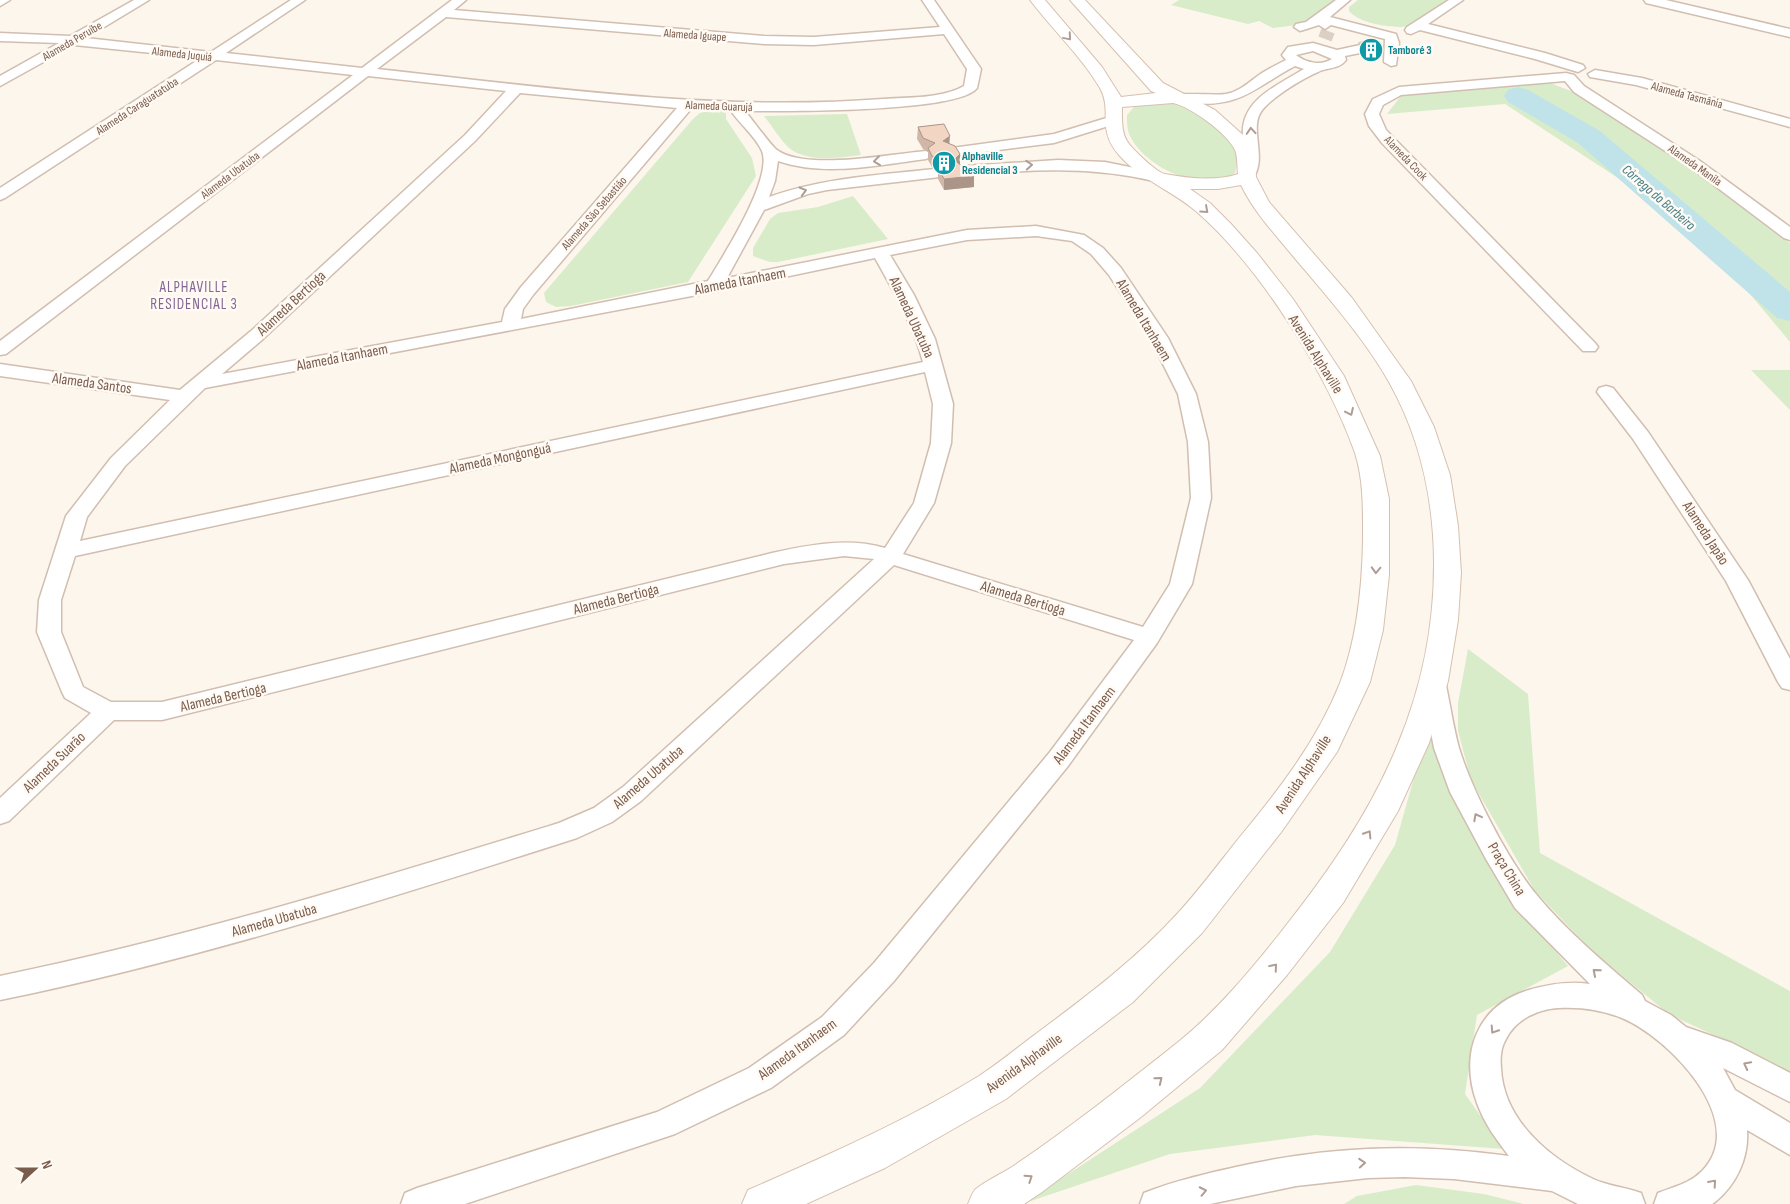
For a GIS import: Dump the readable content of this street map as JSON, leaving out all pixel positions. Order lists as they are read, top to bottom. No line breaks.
{"streets":{"main road":["Avenida Alphaville"],"street":["Alameda Iguape","Alameda Peruíbe","Alameda Juquiá","Alameda Tasmânia","Alameda Caraguatatuba","Alameda Guarujá","Alameda Cook","Alameda Manila","Alameda Ubatuba","Alameda São Sebastião","Alameda Itanhaem","Alameda Bertioga","Alameda Santos","Alameda Mongonguá","Alameda Japão","Alameda Suarão","Praça China"]},"crossings":[["Alameda Iguape","Alameda Guarujá"],["Alameda Iguape","Alameda Ubatuba"],["Alameda Peruíbe","Alameda Juquiá"],["Alameda Juquiá","Alameda Caraguatatuba"],["Alameda Juquiá","Alameda Guarujá"],["Alameda Juquiá","Alameda Ubatuba"],["Alameda Tasmânia","Alameda Cook"],["Alameda Tasmânia","Alameda Manila"],["Alameda Guarujá","Alameda Ubatuba"],["Alameda Guarujá","Alameda São Sebastião"],["Alameda Guarujá","Alameda Bertioga"],["Alameda Cook","Alameda Manila"],["Alameda Ubatuba","Alameda Itanhaem"],["Alameda Ubatuba","Alameda Bertioga"],["Alameda Ubatuba","Alameda Mongonguá"],["Alameda São Sebastião","Alameda Itanhaem"],["Alameda Itanhaem","Alameda Bertioga"],["Alameda Bertioga","Alameda Santos"],["Alameda Bertioga","Alameda Mongonguá"],["Alameda Bertioga","Alameda Suarão"]],"districts":["ALPHAVILLE RESIDENCIAL 3"],"water":["Córrego do Barbeiro"],"places":{"building":["Tamboré 3","Alphaville Residencial 3"]},"north":"right"}
